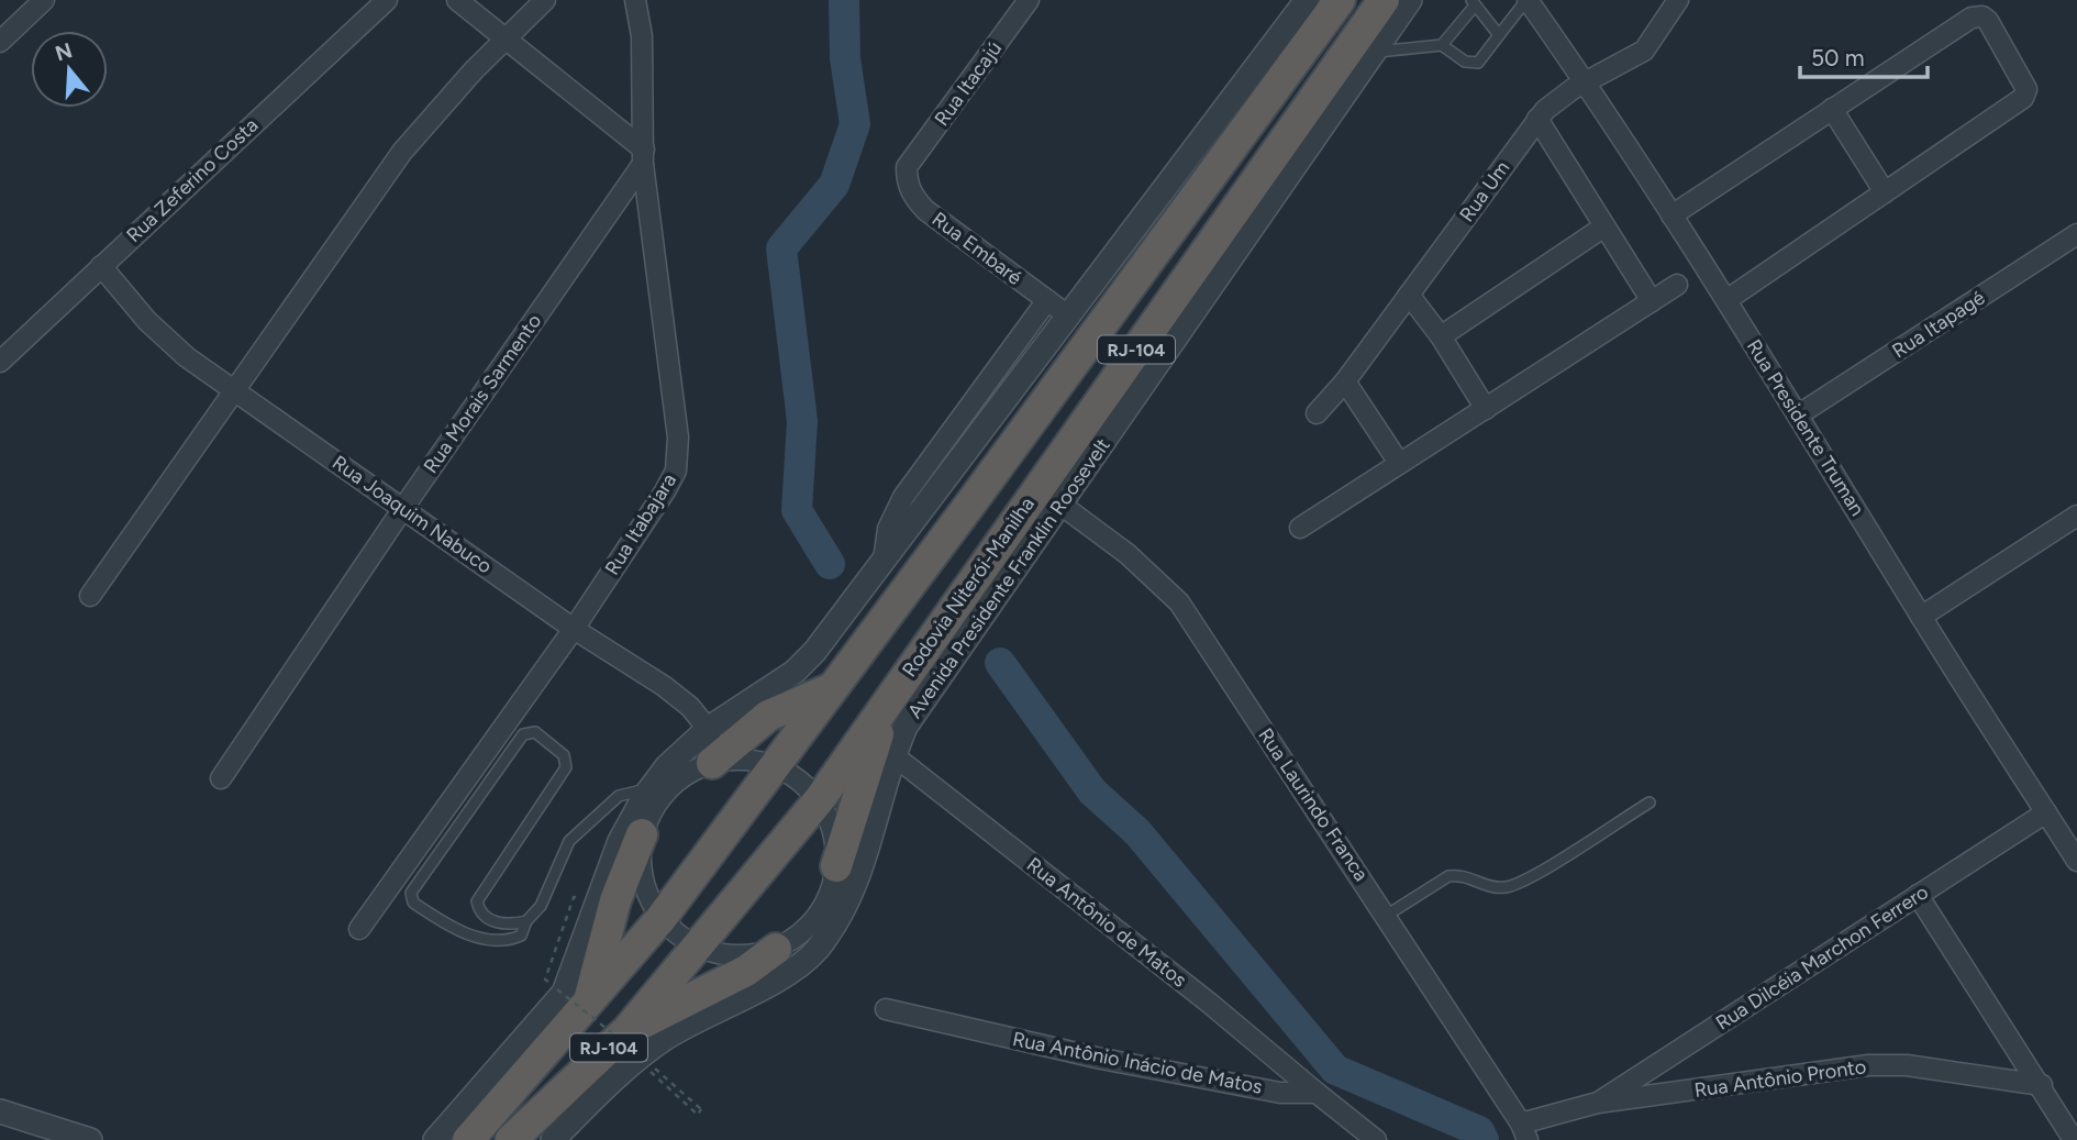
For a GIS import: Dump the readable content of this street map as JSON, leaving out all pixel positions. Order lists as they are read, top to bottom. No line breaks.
{"streets":{"highway":["RJ-104","Rodovia Niterói-Manilha"],"street":["Rua Itacajú","Rua Zeferino Costa","Rua Um","Rua Embaré","Rua Itapagé","Rua Morais Sarmento","Rua Presidente Truman","Rua Joaquim Nabuco","Rua Itabajara","Avenida Presidente Franklin Roosevelt","Rua Laurindo Franca","Rua Antônio de Matos","Rua Dilcéia Marchon Ferrero","Rua Antônio Inácio de Matos","Rua Antônio Pronto"]},"crossings":[["Rua Itacajú","Rua Embaré"],["Rua Zeferino Costa","Rua Joaquim Nabuco"],["Rua Um","Rua Presidente Truman"],["Rua Itapagé","Rua Presidente Truman"],["Rua Morais Sarmento","Rua Joaquim Nabuco"],["Rua Morais Sarmento","Rua Itabajara"],["Rua Presidente Truman","Rua Dilcéia Marchon Ferrero"],["Rua Joaquim Nabuco","Rua Itabajara"],["Avenida Presidente Franklin Roosevelt","Rua Laurindo Franca"],["Avenida Presidente Franklin Roosevelt","Rua Antônio de Matos"],["Rua Laurindo Franca","Rua Antônio Pronto"],["Rua Antônio de Matos","Rua Antônio Inácio de Matos"],["Rua Dilcéia Marchon Ferrero","Rua Antônio Pronto"]],"scale_bar":"50 m","north":"top"}
